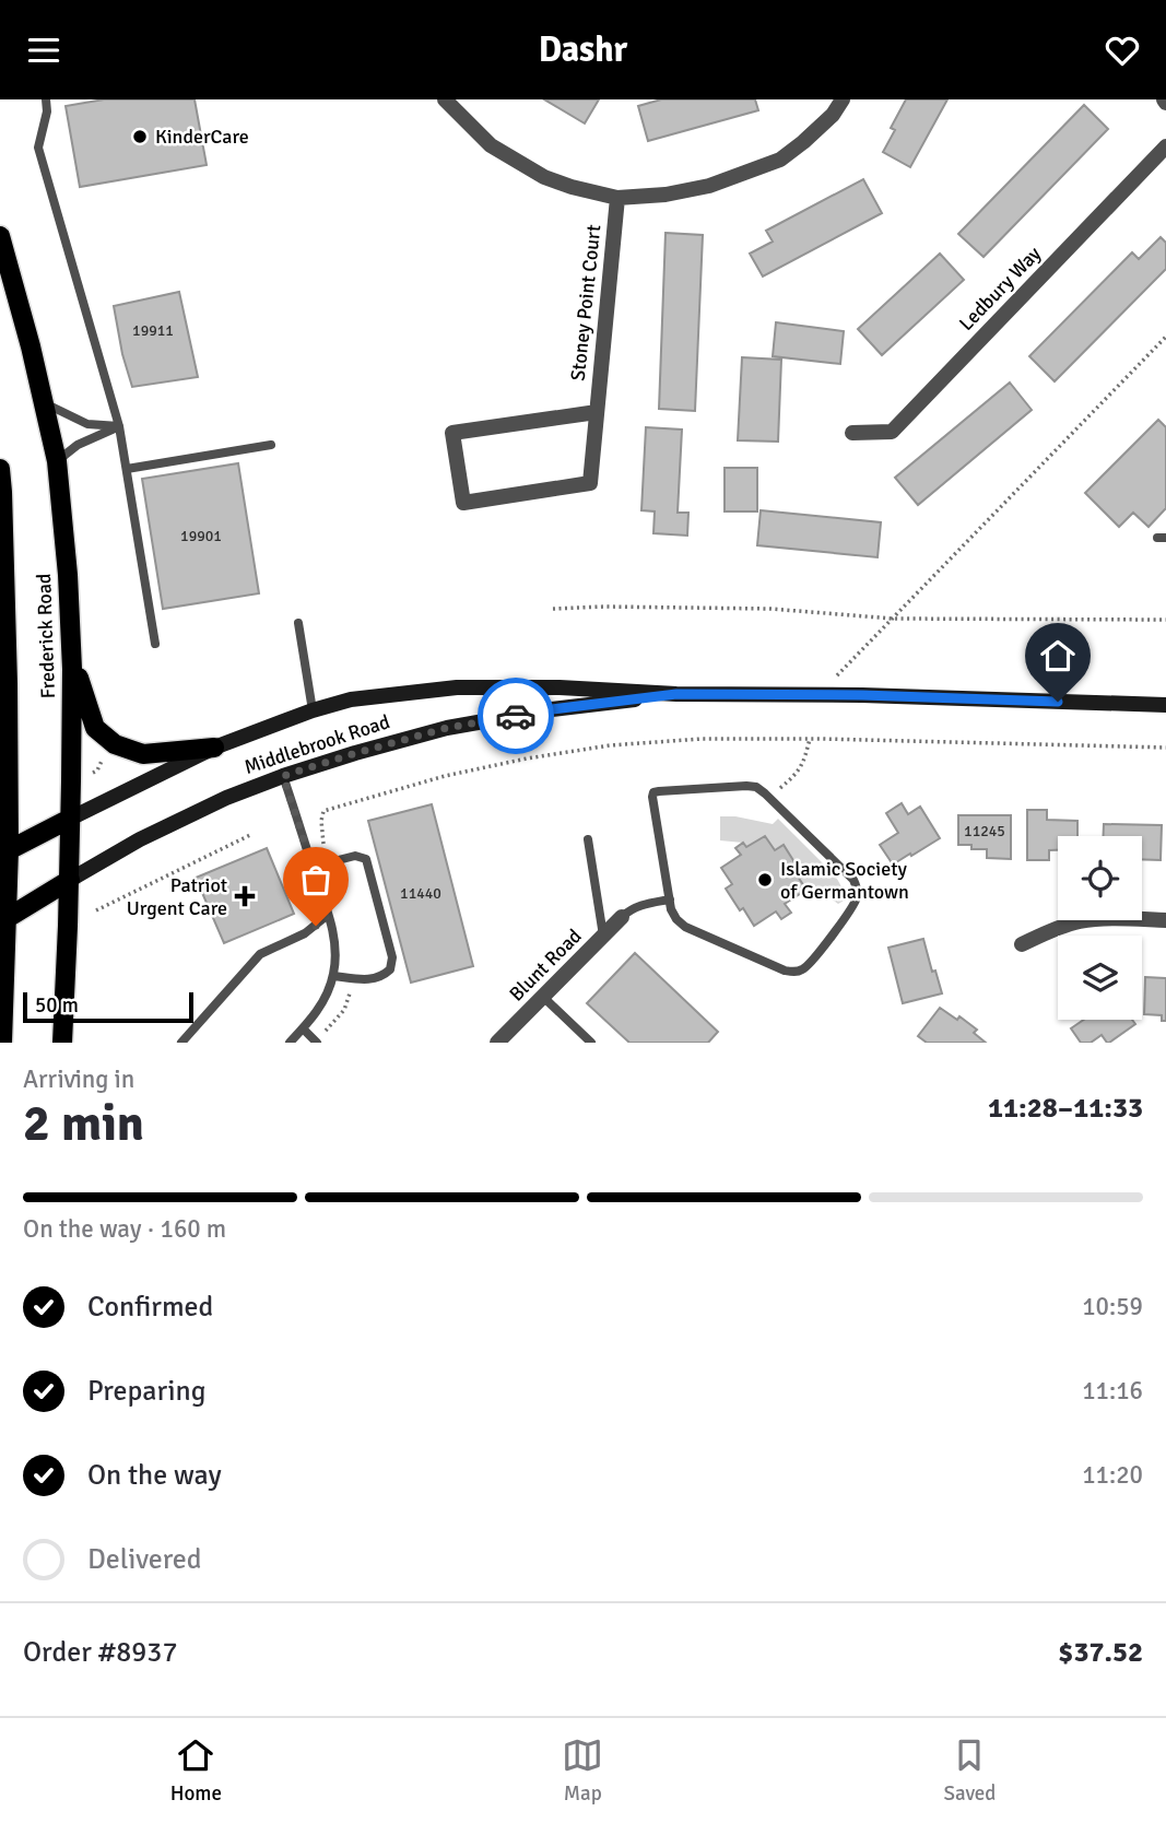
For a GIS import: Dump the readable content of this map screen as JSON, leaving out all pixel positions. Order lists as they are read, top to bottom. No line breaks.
{"streets":{"main road":["Frederick Road","Middlebrook Road"],"street":["Ledbury Way","Stoney Point Court","Blunt Road"]},"crossings":[["Frederick Road","Middlebrook Road"]],"places":{"other":["KinderCare","Islamic Society of Germantown"],"health":["Patriot Urgent Care"]},"house_numbers":["19911","19901","11245","11440"],"scale_bar":"50 m","page":{"header":"Dashr","scale":"50 m","heading":["2 min","Arriving in","11:28–11:33"],"panel":["Order #8937","$37.52"],"bar":"On the way · 160 m","list":[["Confirmed","10:59"],["Preparing","11:16"],["On the way","11:20"],"Delivered"],"tabs":["Home","Map","Saved"]}}
